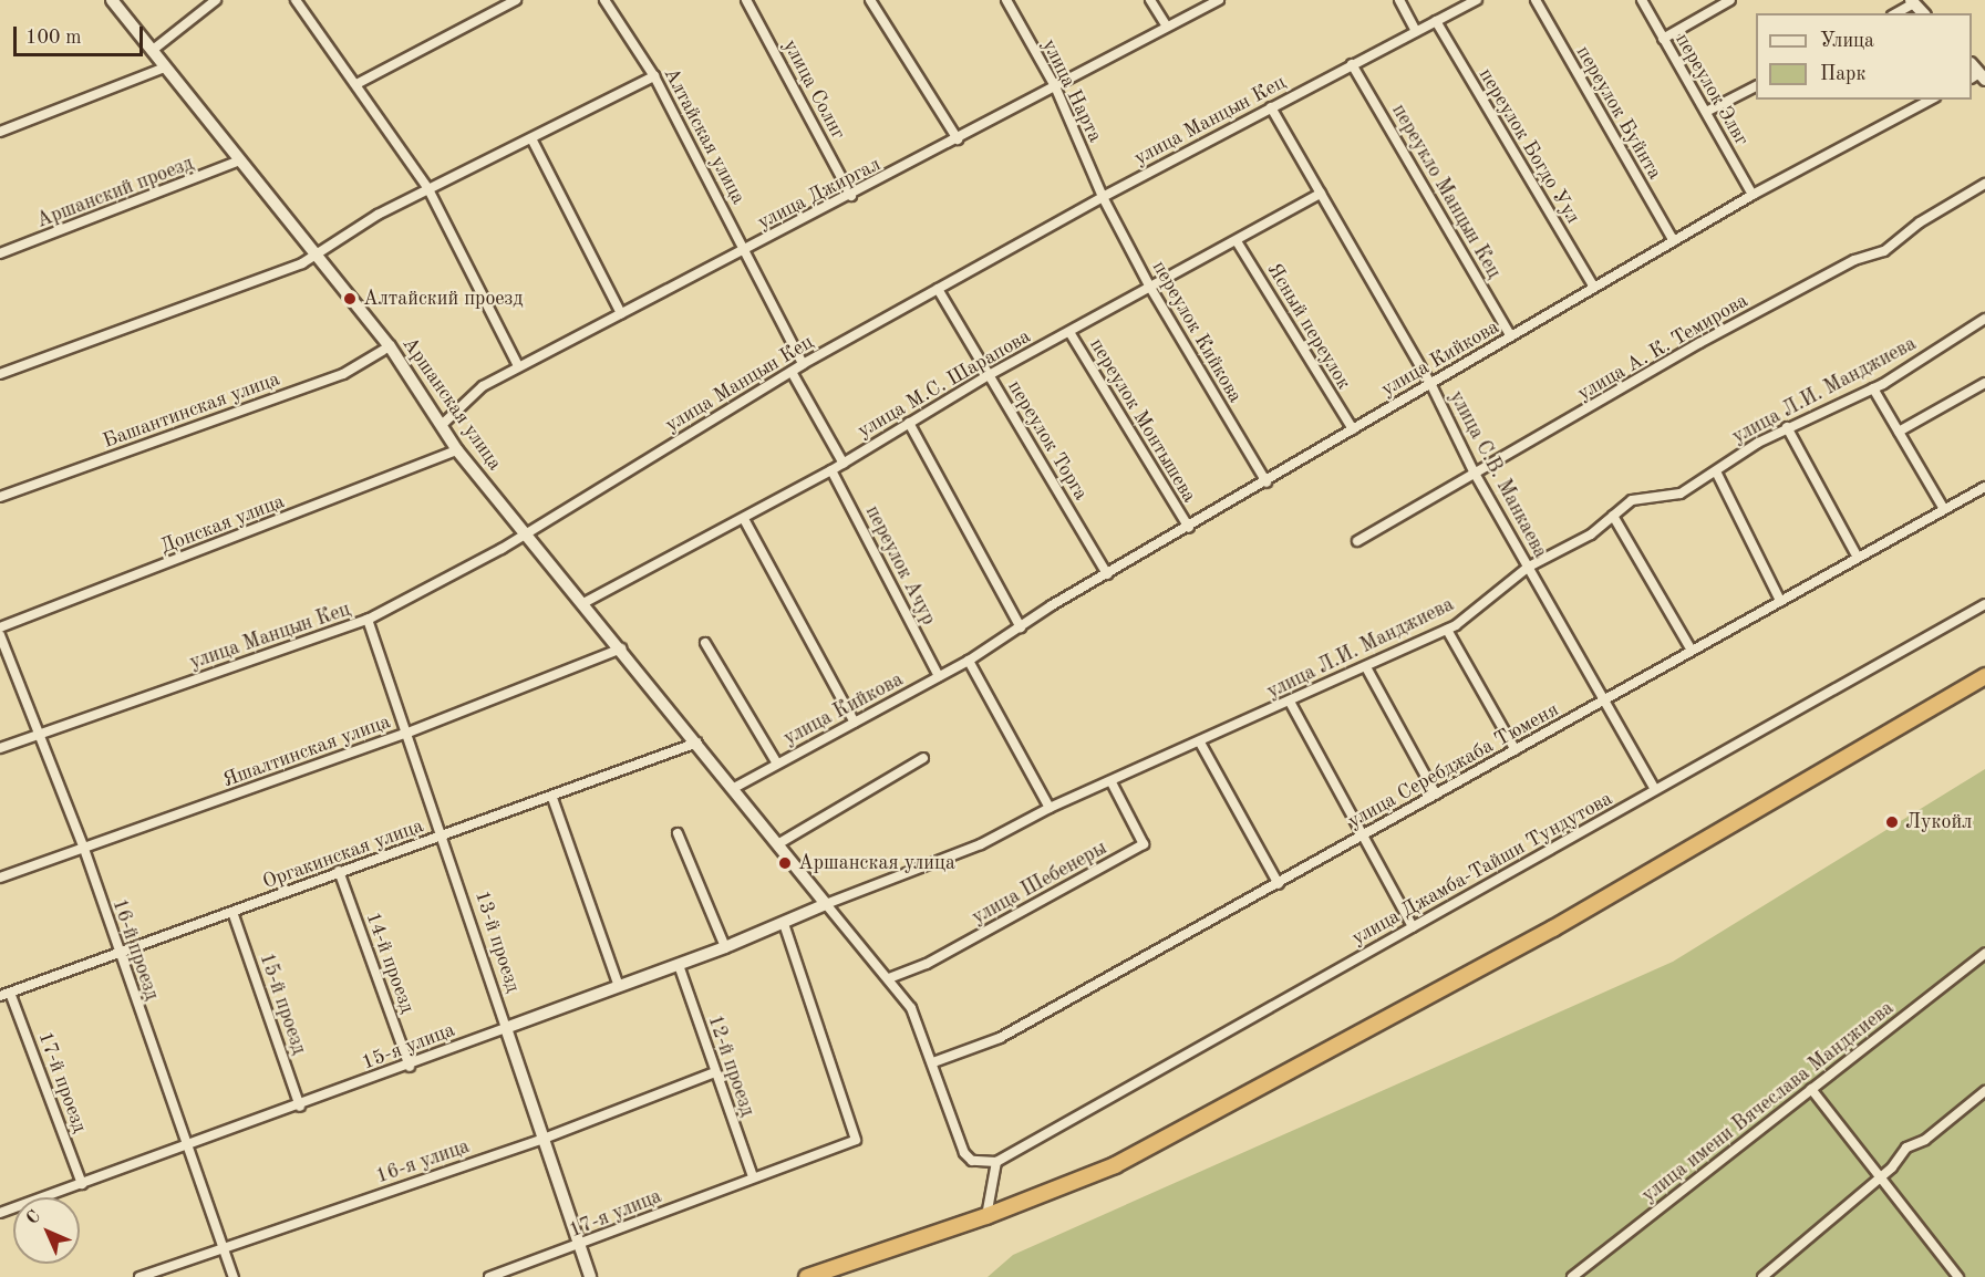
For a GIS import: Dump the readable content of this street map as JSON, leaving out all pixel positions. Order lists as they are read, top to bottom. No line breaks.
{"streets":{"street":["улица Солнг","переулок Элвг","улица Нарта","переулок Буйнта","улица Манцын Кец","Алтайская улица","переулок Богдо Уул","переукло Манцын Кец","Аршанский проезд","улица Джиргал","Ясный переулок","переулок Кийкова","улица А. К. Темирова","улица Кийкова","улица М.С. Шарапова","улица Л.И. Манджиева","Аршанская улица","Башантинская улица","переулок Монтышева","переулок Торга","улица С.В. Манкаева","Донская улица","переулок Ачур","Яшалтинская улица","улица Серебджаба Тюменя","Оргакинская улица","улица Джамба-Тайши Тундутова","улица Шебенеры","13-й проезд","16-й проезд","14-й проезд","15-й проезд","15-я улица","12-й проезд","17-й проезд","улица имени Вячеслава Манджиева","16-я улица","17-я улица"]},"crossings":[["улица Солнг","улица Джиргал"],["переулок Элвг","улица Кийкова"],["улица Нарта","улица Манцын Кец"],["улица Нарта","улица Джиргал"],["улица Нарта","переулок Кийкова"],["переулок Буйнта","улица Кийкова"],["улица Манцын Кец","Алтайская улица"],["улица Манцын Кец","переулок Богдо Уул"],["улица Манцын Кец","переукло Манцын Кец"],["улица Манцын Кец","переулок Кийкова"],["улица Манцын Кец","Аршанская улица"],["улица Манцын Кец","переулок Торга"],["улица Манцын Кец","улица С.В. Манкаева"],["улица Манцын Кец","13-й проезд"],["улица Манцын Кец","16-й проезд"],["Алтайская улица","улица Джиргал"],["переулок Богдо Уул","улица Кийкова"],["переукло Манцын Кец","улица Кийкова"],["Аршанский проезд","Аршанская улица"],["улица Джиргал","Аршанская улица"],["Ясный переулок","улица Кийкова"],["Ясный переулок","улица М.С. Шарапова"],["переулок Кийкова","улица Кийкова"],["переулок Кийкова","улица М.С. Шарапова"],["улица А. К. Темирова","улица С.В. Манкаева"],["улица Кийкова","Аршанская улица"],["улица Кийкова","переулок Монтышева"],["улица Кийкова","переулок Торга"],["улица Кийкова","улица С.В. Манкаева"],["улица Кийкова","переулок Ачур"],["улица М.С. Шарапова","Аршанская улица"],["улица М.С. Шарапова","переулок Монтышева"],["улица М.С. Шарапова","переулок Торга"],["улица М.С. Шарапова","улица С.В. Манкаева"],["улица М.С. Шарапова","переулок Ачур"],["улица Л.И. Манджиева","Аршанская улица"],["улица Л.И. Манджиева","улица С.В. Манкаева"],["улица Л.И. Манджиева","улица Шебенеры"],["улица Л.И. Манджиева","15-я улица"],["Аршанская улица","Башантинская улица"],["Аршанская улица","Донская улица"],["Аршанская улица","Яшалтинская улица"],["Аршанская улица","улица Серебджаба Тюменя"],["Аршанская улица","Оргакинская улица"],["Аршанская улица","улица Джамба-Тайши Тундутова"],["Аршанская улица","улица Шебенеры"],["Аршанская улица","15-я улица"],["улица С.В. Манкаева","улица Серебджаба Тюменя"],["улица С.В. Манкаева","улица Джамба-Тайши Тундутова"],["Яшалтинская улица","13-й проезд"],["Яшалтинская улица","16-й проезд"],["Оргакинская улица","13-й проезд"],["Оргакинская улица","16-й проезд"],["Оргакинская улица","14-й проезд"],["Оргакинская улица","15-й проезд"],["Оргакинская улица","17-й проезд"],["13-й проезд","15-я улица"],["13-й проезд","16-я улица"],["13-й проезд","17-я улица"],["16-й проезд","15-я улица"],["16-й проезд","16-я улица"],["14-й проезд","15-я улица"],["15-й проезд","15-я улица"],["15-я улица","12-й проезд"],["15-я улица","17-й проезд"],["12-й проезд","16-я улица"],["12-й проезд","17-я улица"]],"places":["Алтайский проезд","Лукойл","Аршанская улица"],"legend":["Улица","Парк"],"scale_bar":"100 m","north":"top left"}
